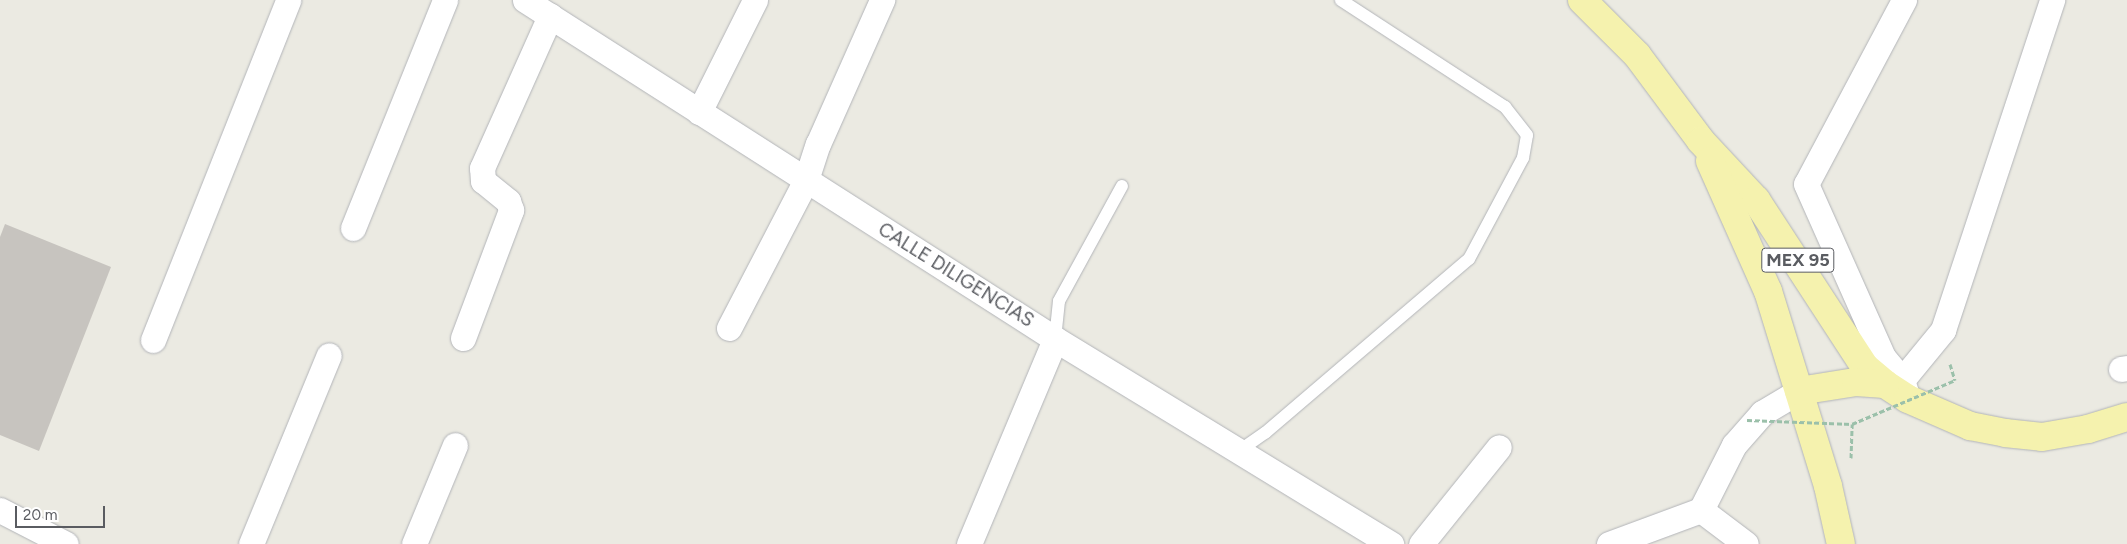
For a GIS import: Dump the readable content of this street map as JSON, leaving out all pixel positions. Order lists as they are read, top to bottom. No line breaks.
{"streets":{"main road":["MEX 95"],"street":["CALLE DILIGENCIAS"]},"scale_bar":"20 m"}
